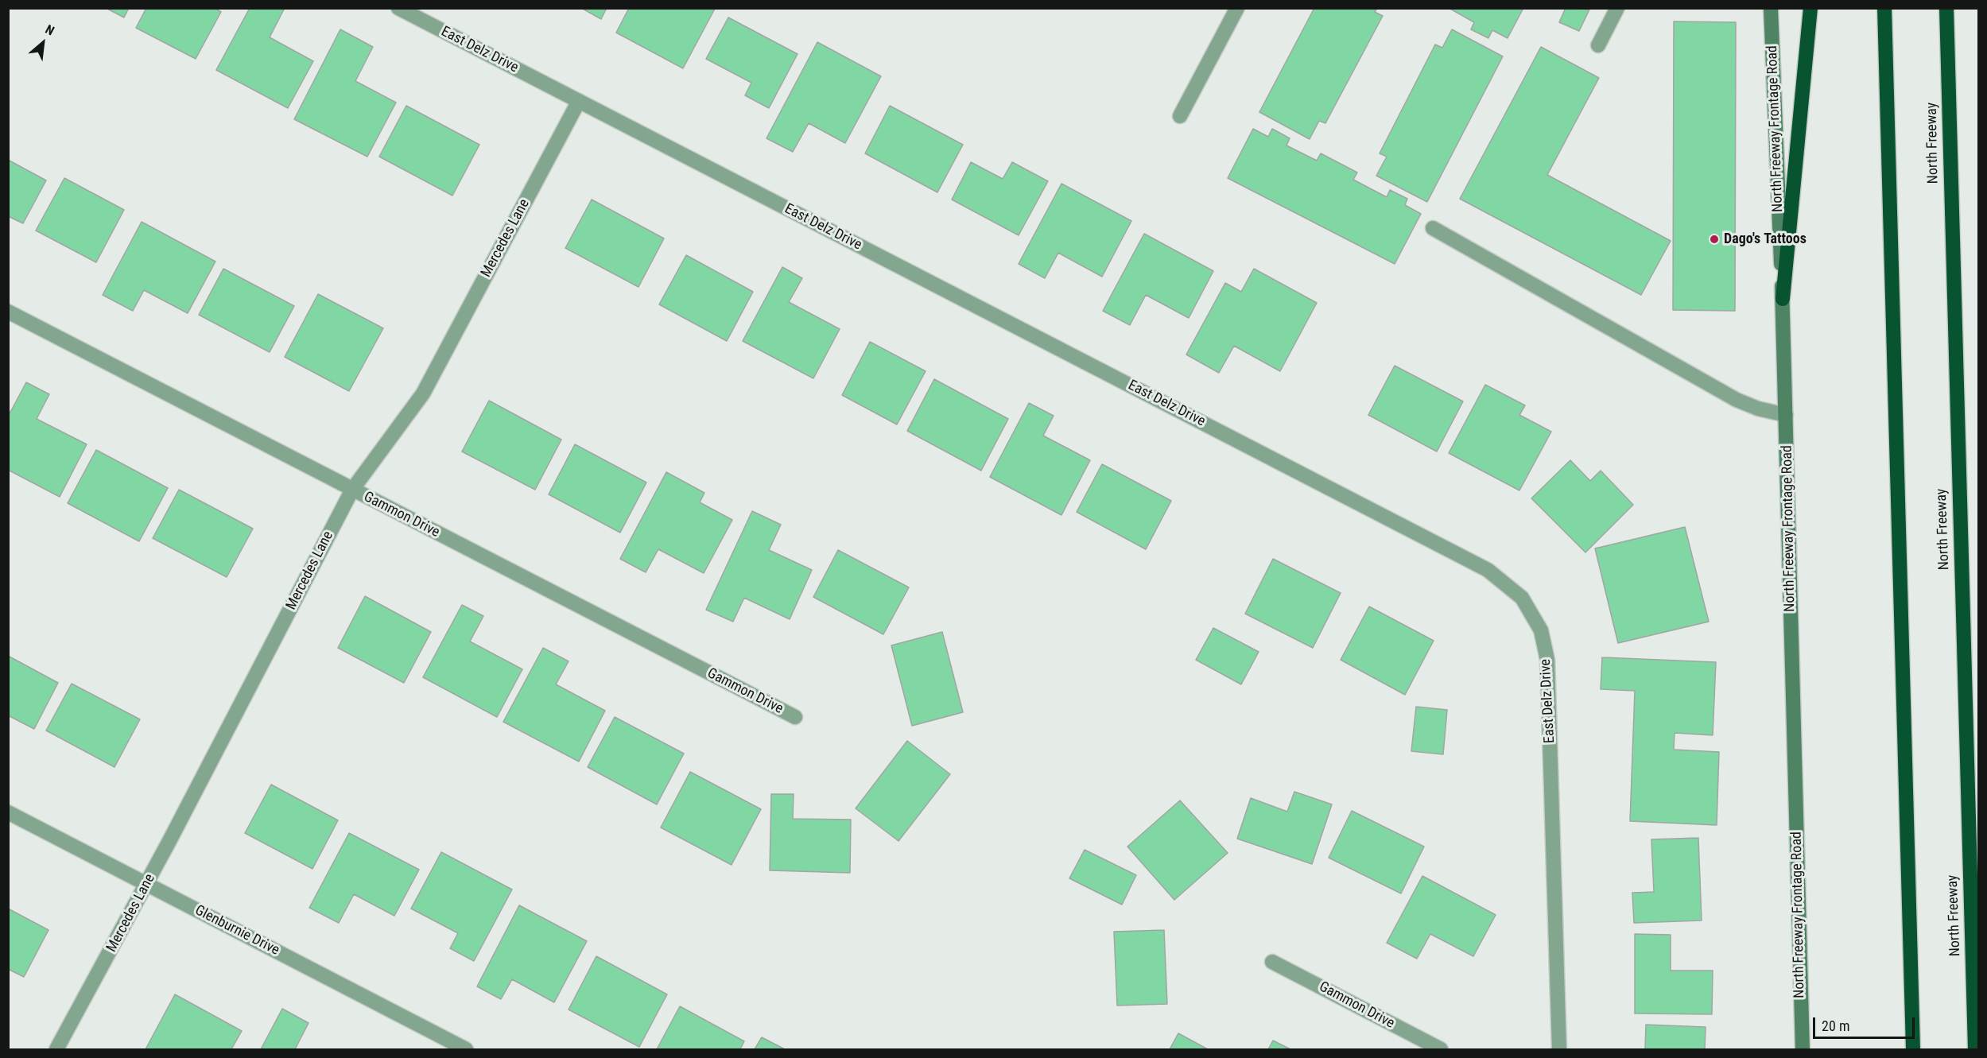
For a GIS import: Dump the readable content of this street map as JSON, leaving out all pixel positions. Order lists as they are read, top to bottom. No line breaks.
{"streets":{"highway":["North Freeway"],"main road":["North Freeway Frontage Road"],"street":["East Delz Drive","Mercedes Lane","Gammon Drive","Glenburnie Drive"]},"crossings":[["East Delz Drive","Mercedes Lane"],["Mercedes Lane","Gammon Drive"],["Mercedes Lane","Glenburnie Drive"]],"places":["Dago's Tattoos"],"scale_bar":"20 m","north":"top right"}
